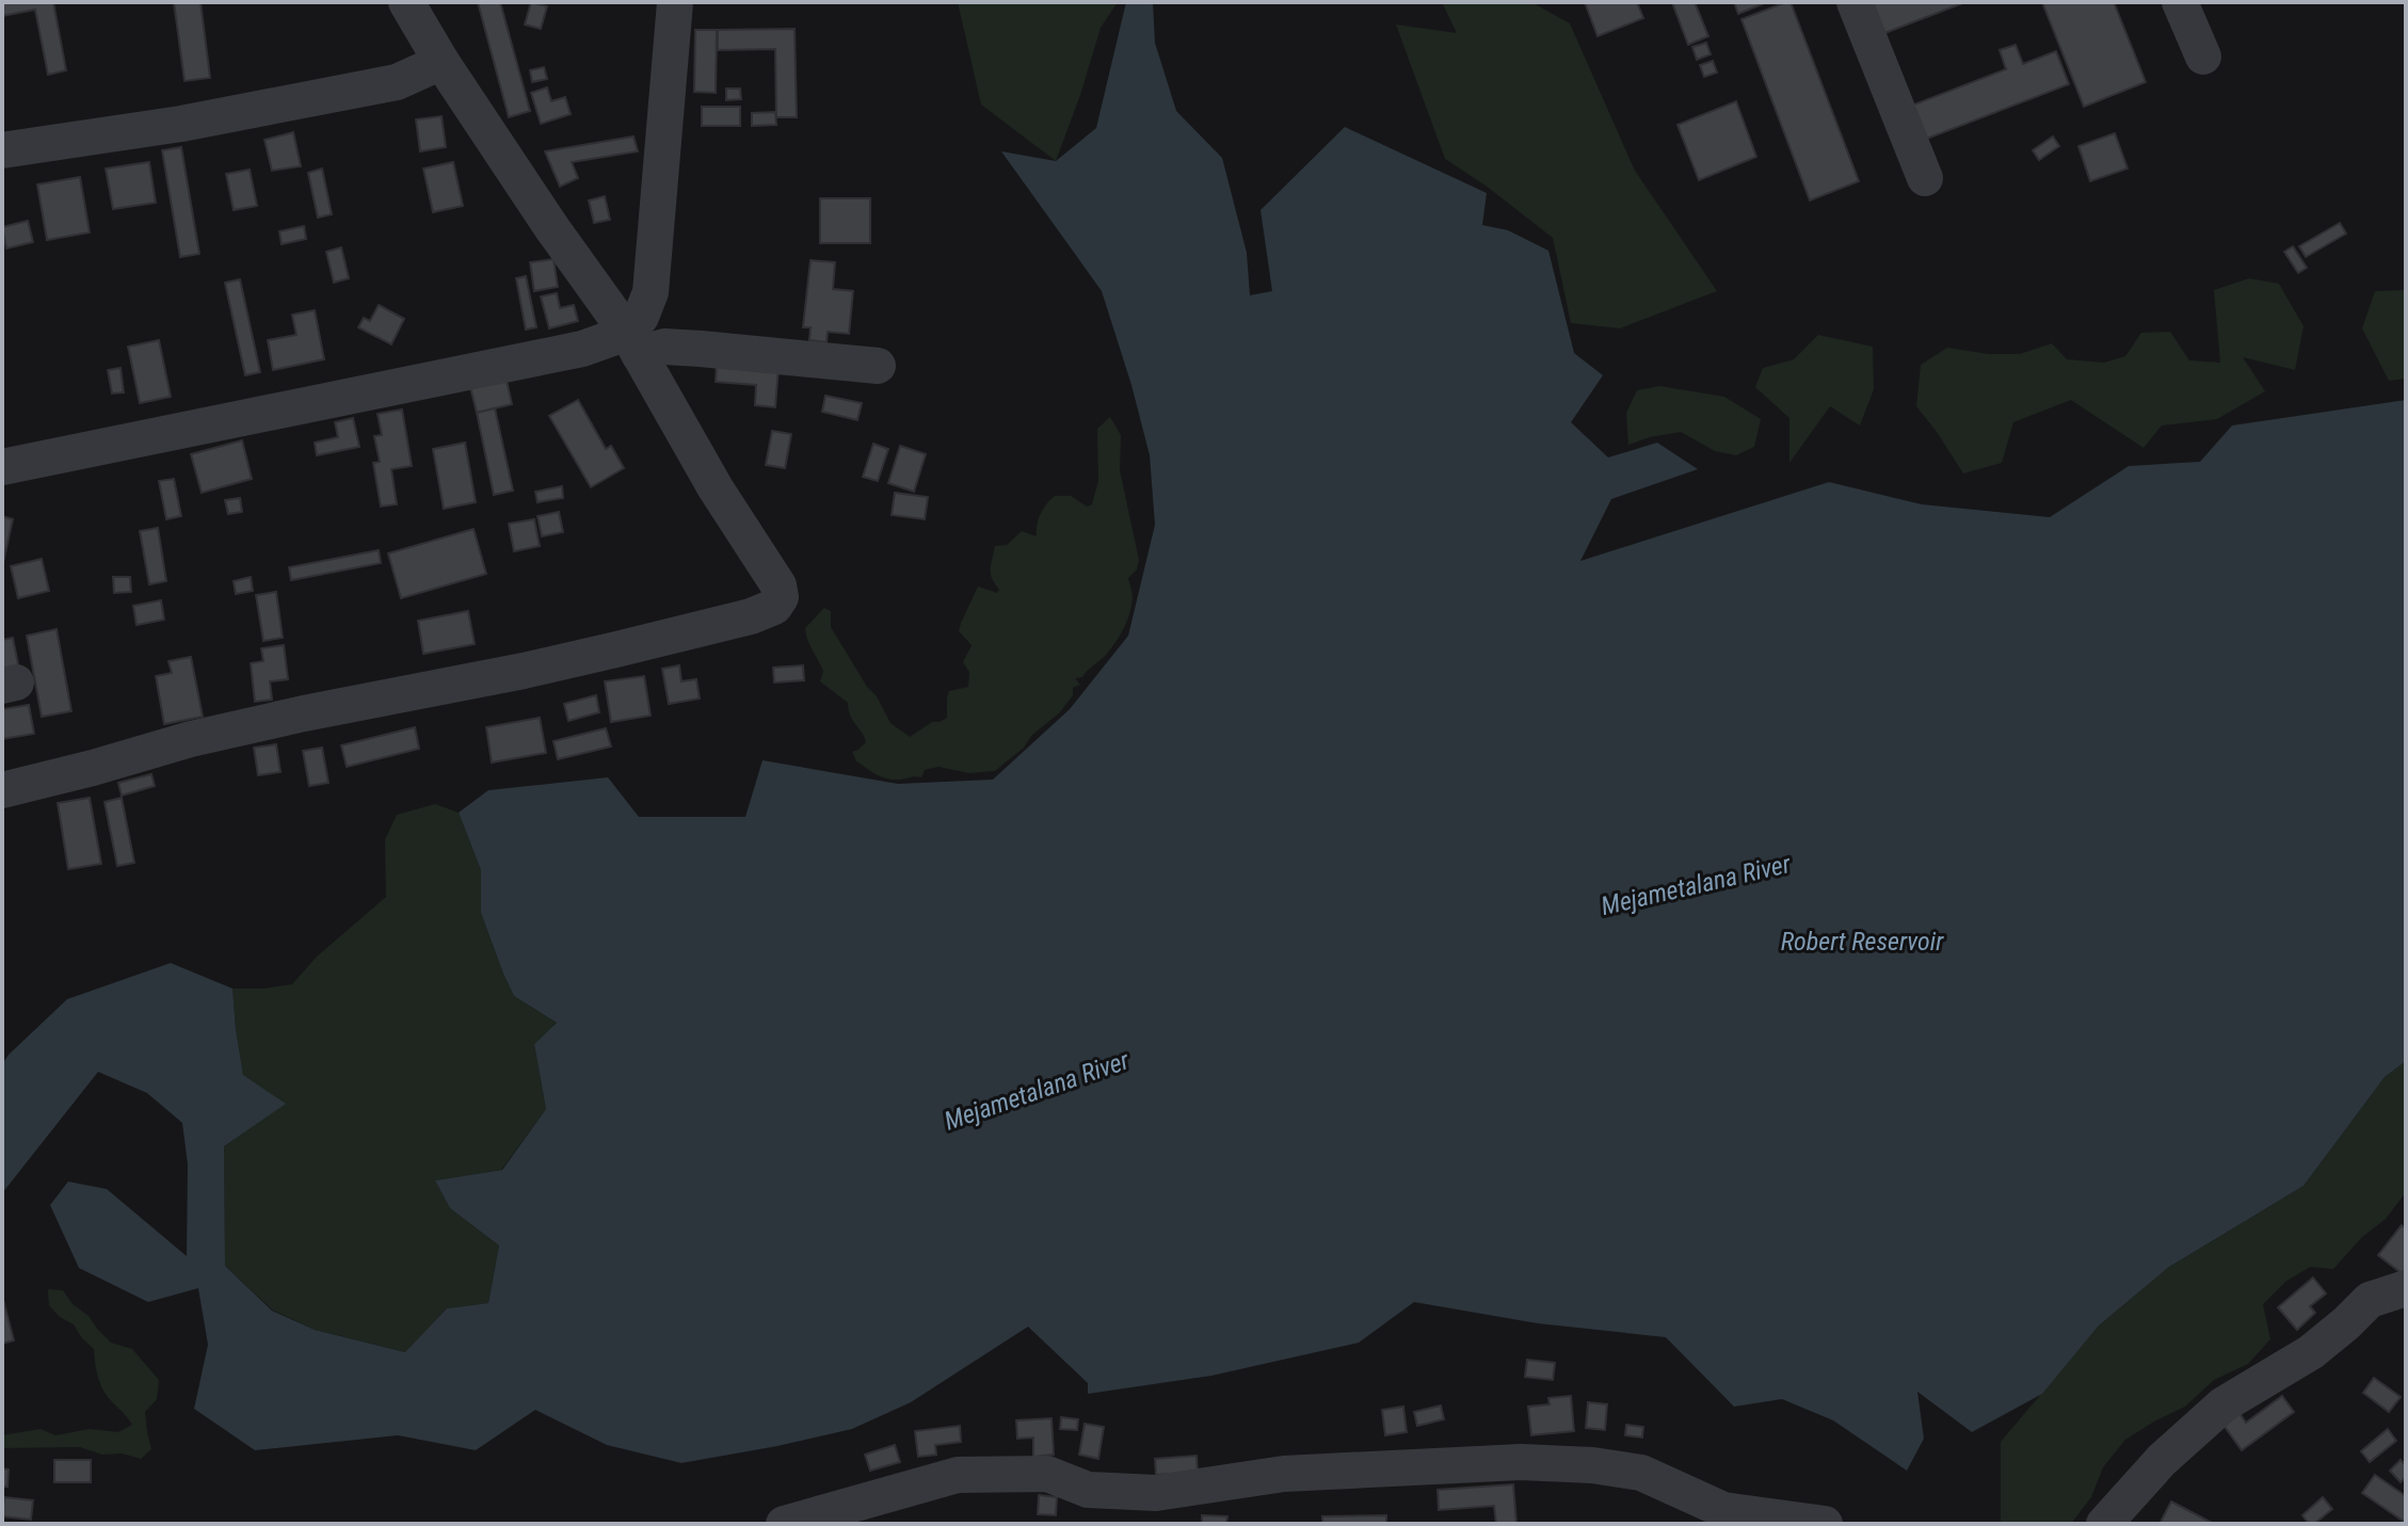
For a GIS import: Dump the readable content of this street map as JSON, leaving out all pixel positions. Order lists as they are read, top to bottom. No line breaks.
{"water":["Mejametalana River","Robert Reservoir"]}
